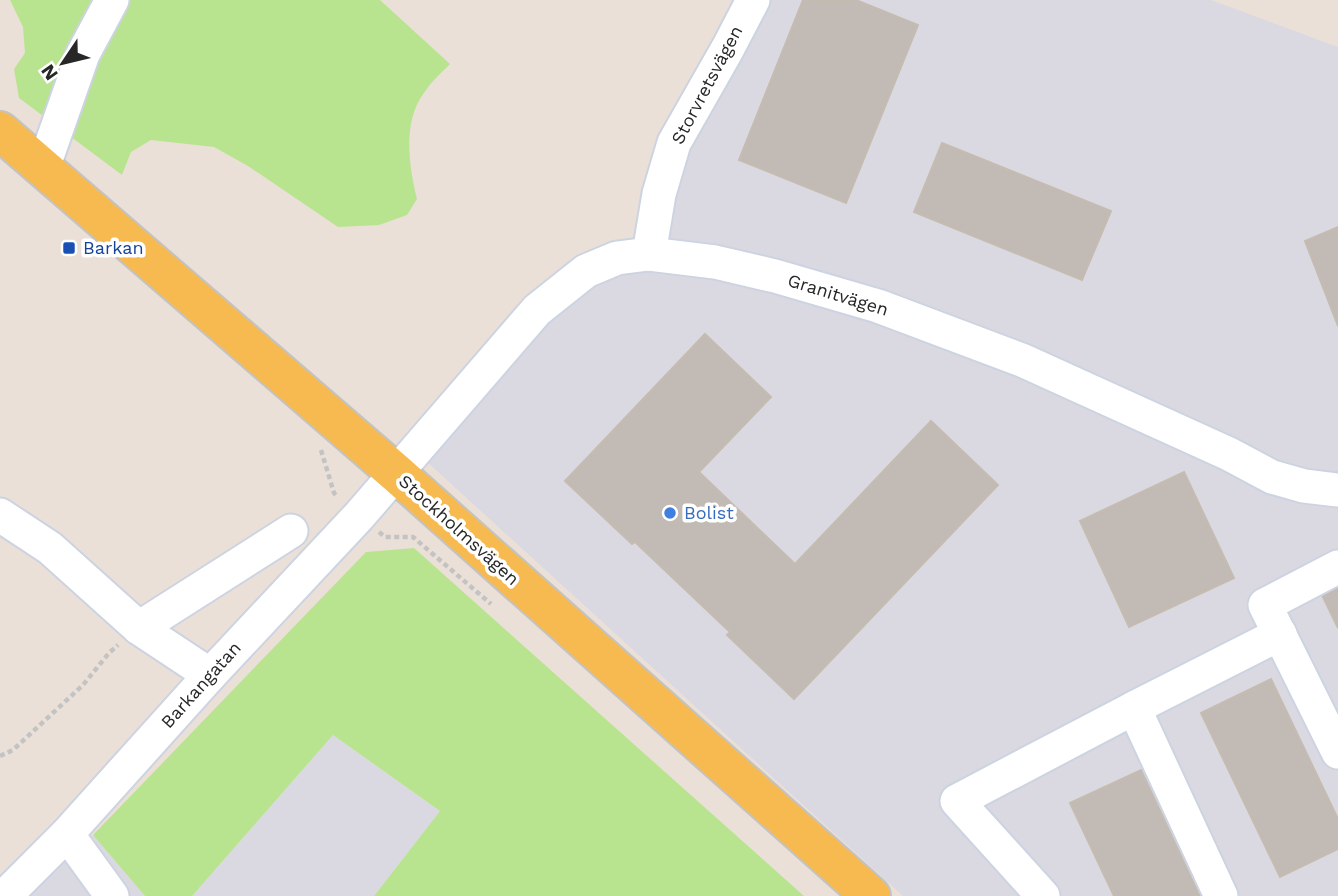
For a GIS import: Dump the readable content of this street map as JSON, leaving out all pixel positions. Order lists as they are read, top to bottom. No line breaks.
{"streets":{"main road":["Stockholmsvägen"],"street":["Storvretsvägen","Granitvägen","Barkangatan"]},"crossings":[["Storvretsvägen","Granitvägen"],["Granitvägen","Stockholmsvägen"],["Granitvägen","Barkangatan"],["Stockholmsvägen","Barkangatan"]],"places":{"transit":["Barkan"],"other":["Bolist"]},"north":"bottom left"}
